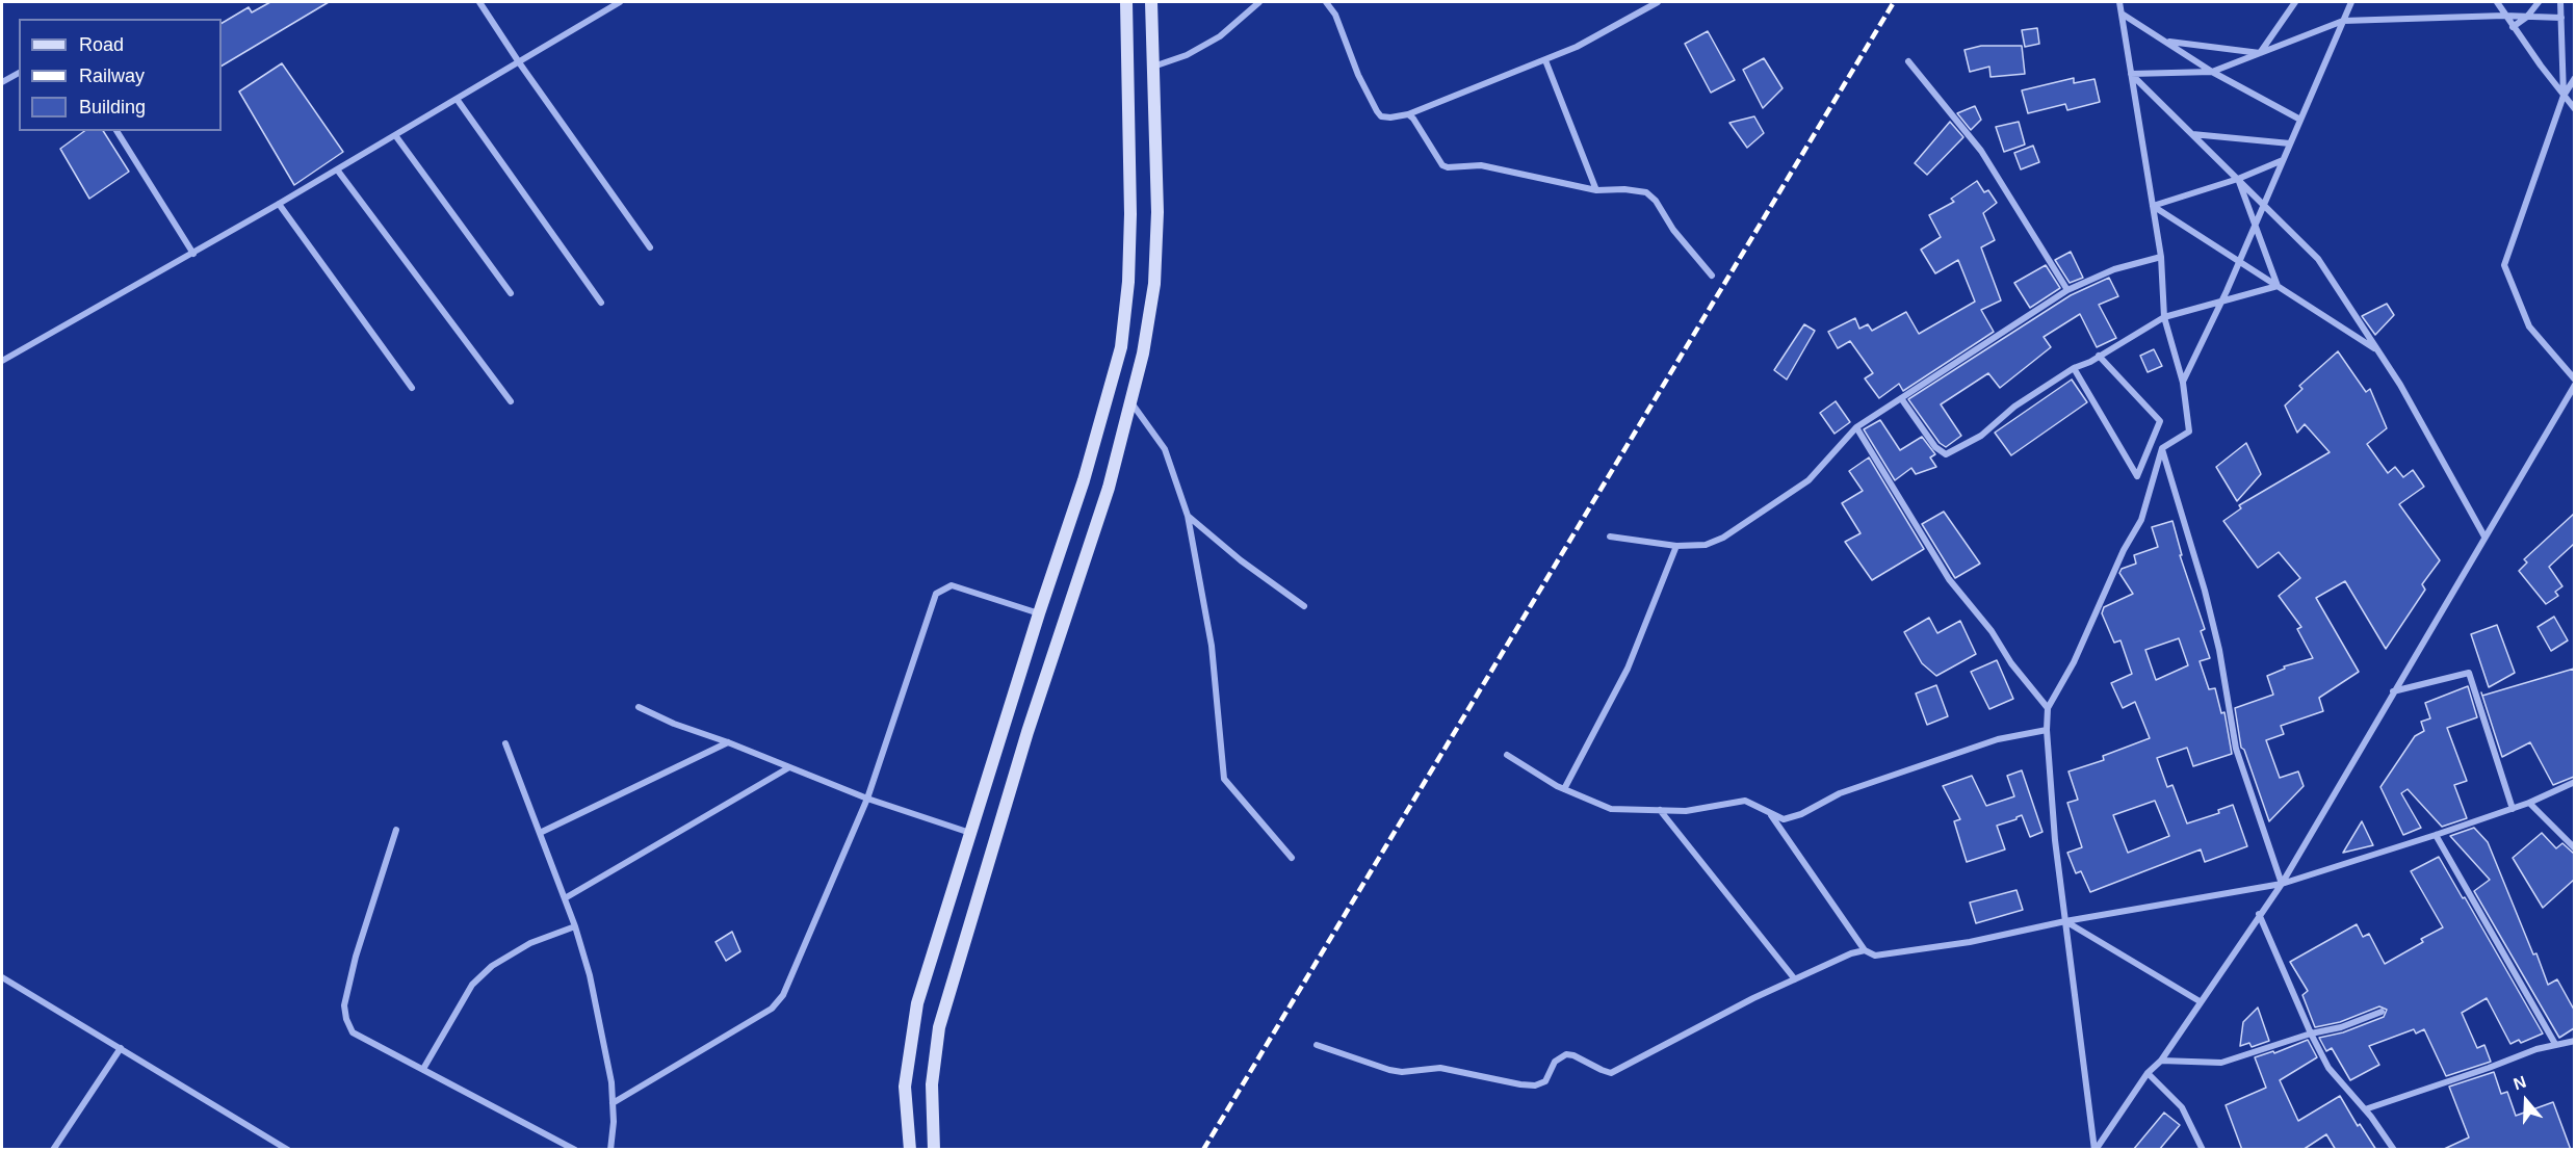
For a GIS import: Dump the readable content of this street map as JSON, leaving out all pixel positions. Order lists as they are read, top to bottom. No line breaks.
{"legend":["Road","Railway","Building"],"north":"top"}
